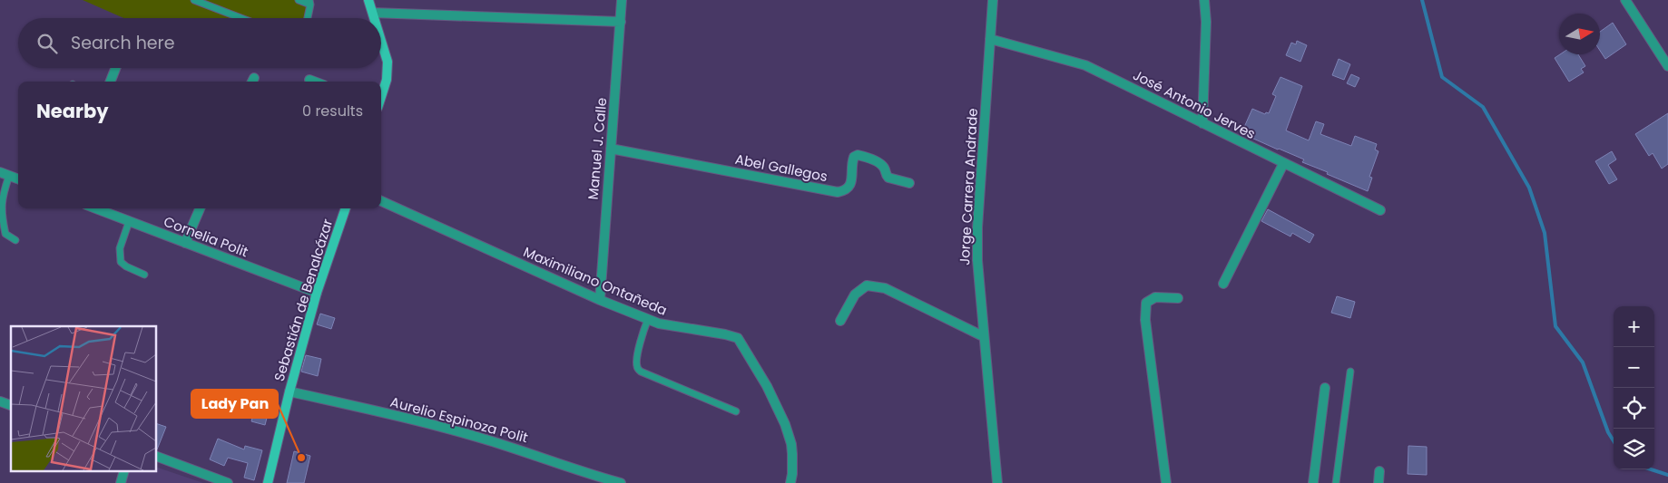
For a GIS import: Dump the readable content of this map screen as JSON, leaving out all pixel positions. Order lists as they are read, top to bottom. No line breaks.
{"streets":{"main road":["Sebastián de Benalcázar"],"street":["José Antonio Jerves","Manuel J. Calle","Abel Gallegos","Jorge Carrera Andrade","Cornelia Polit","Maximiliano Ontañeda","Aurelio Espinoza Polit"]},"crossings":[["José Antonio Jerves","Jorge Carrera Andrade"],["Manuel J. Calle","Abel Gallegos"],["Manuel J. Calle","Maximiliano Ontañeda"],["Cornelia Polit","Sebastián de Benalcázar"],["Sebastián de Benalcázar","Aurelio Espinoza Polit"]],"places":["Lady Pan"],"north":"right","page":{"search":"Search here","heading":["Nearby","0 results"],"map_buttons":["+","−"]}}
